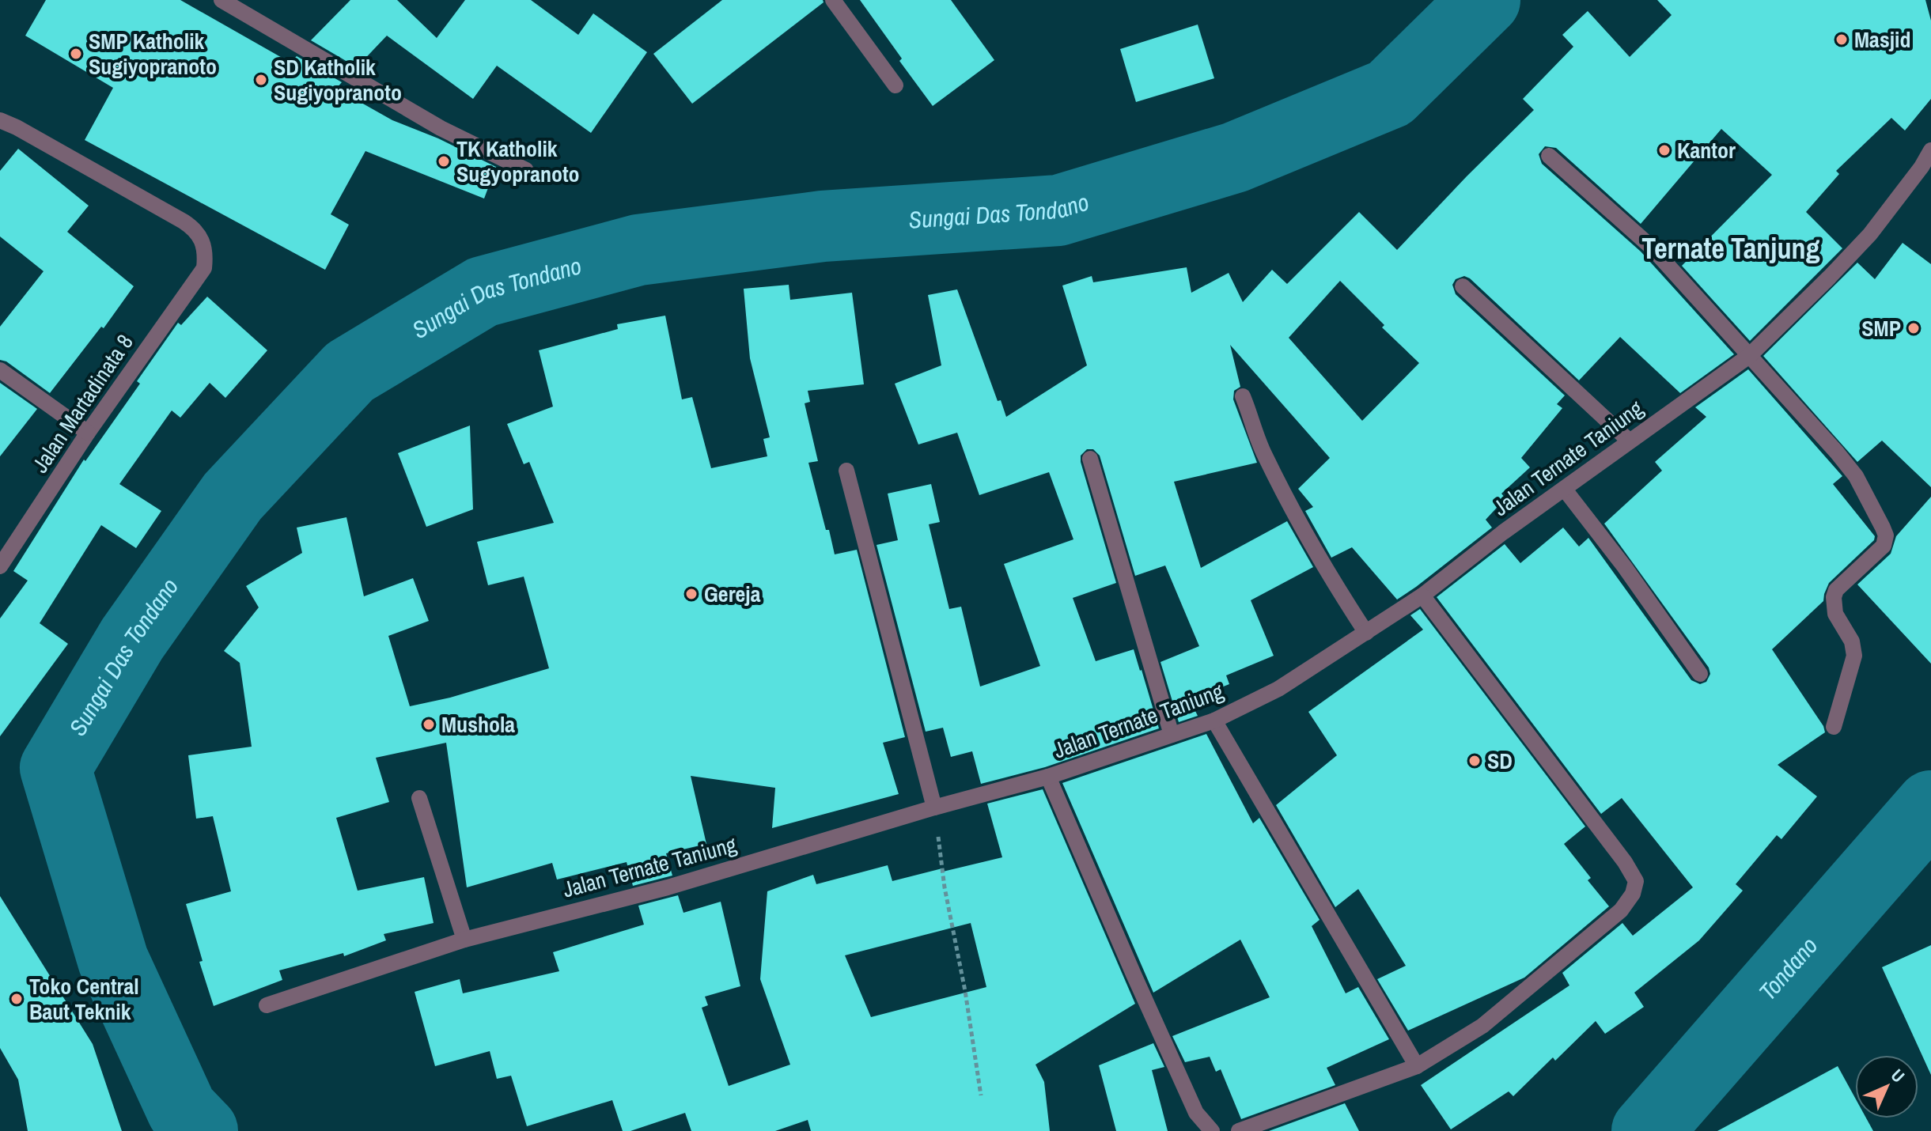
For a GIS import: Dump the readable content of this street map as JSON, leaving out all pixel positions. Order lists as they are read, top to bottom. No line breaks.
{"streets":{"street":["Jalan Martadinata 8","Jalan Ternate Taniung"]},"districts":["Ternate Tanjung"],"water":["Sungai Das Tondano","Tondano"],"places":["Masjid","SMP Katholik Sugiyopranoto","SD Katholik Sugiyopranoto","Kantor","TK Katholik Sugyopranoto","SMP","Gereja","Mushola","SD","Toko Central Baut Teknik"],"north":"top right"}
